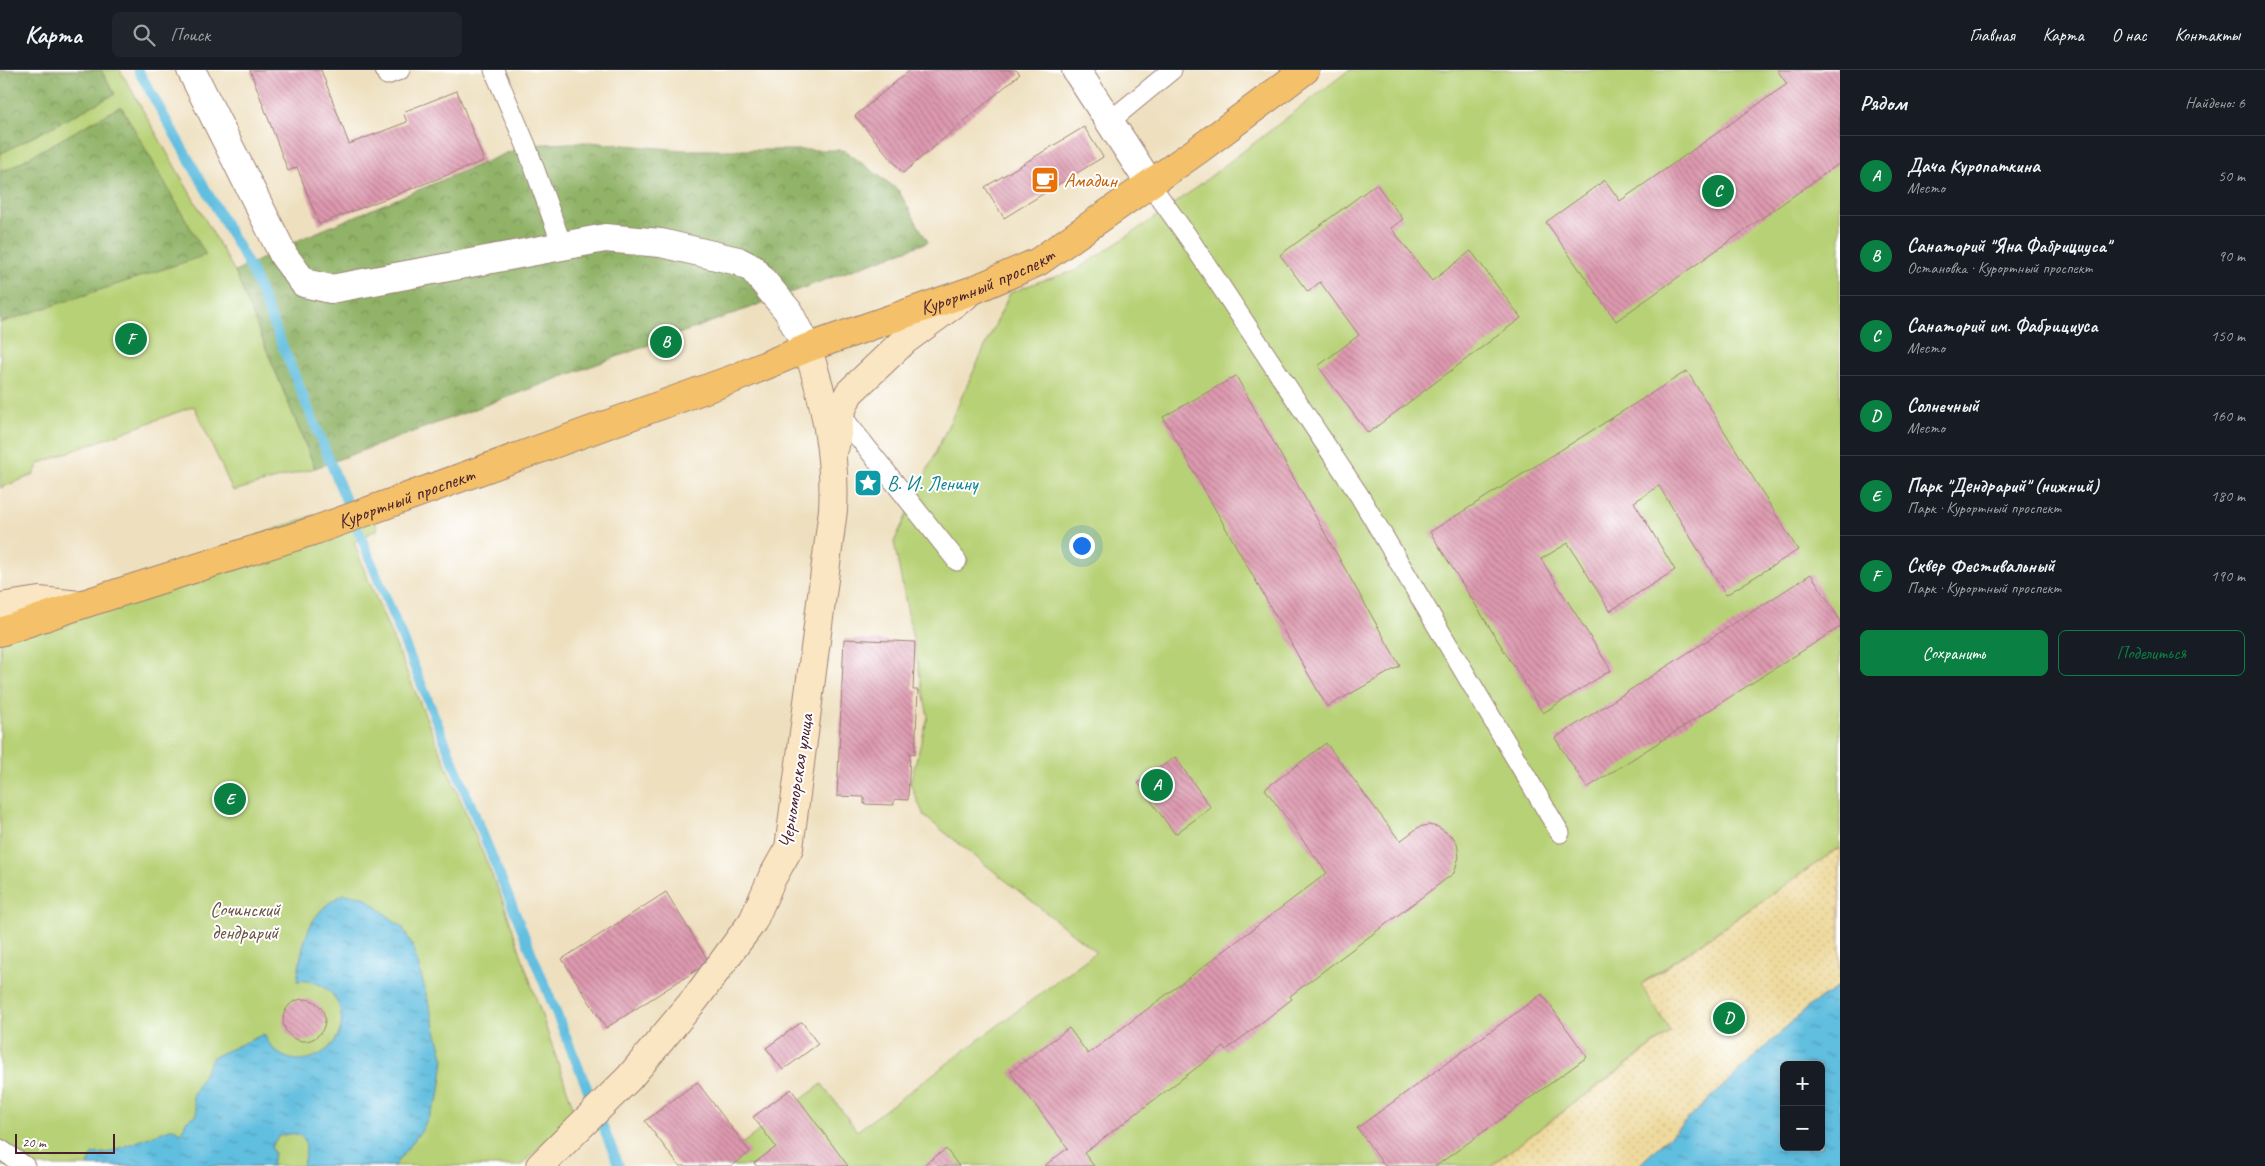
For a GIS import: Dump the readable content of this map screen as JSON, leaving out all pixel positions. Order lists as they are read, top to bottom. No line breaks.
{"streets":{"main road":["Курортный проспект","Черноморская улица"]},"crossings":[["Курортный проспект","Черноморская улица"]],"parks":["Сочинский дендрарий"],"places":{"cafe":["Амадин"],"place":["В. И. Ленину"]},"scale_bar":"20 m","page":{"header":"Карта","search":"Поиск","nav":["Главная","Карта","О нас","Контакты"],"heading":["Рядом","Найдено: 6"],"list":[{"mark":"A","name":"Дача Куропаткина","note":"Место","value":"50 m"},{"mark":"B","name":"Санаторий \"Яна Фабрициуса\"","note":"Остановка · Курортный проспект","value":"90 m"},{"mark":"C","name":"Санаторий им. Фабрициуса","note":"Место","value":"150 m"},{"mark":"D","name":"Солнечный","note":"Место","value":"160 m"},{"mark":"E","name":"Парк \"Дендрарий\" (нижний)","note":"Парк · Курортный проспект","value":"180 m"},{"mark":"F","name":"Сквер Фестивальный","note":"Парк · Курортный проспект","value":"190 m"}],"pins":["C","F","B","A","E","D"],"buttons":["Сохранить","Поделиться"],"map_buttons":["+","−"],"scale":"20 m"}}
